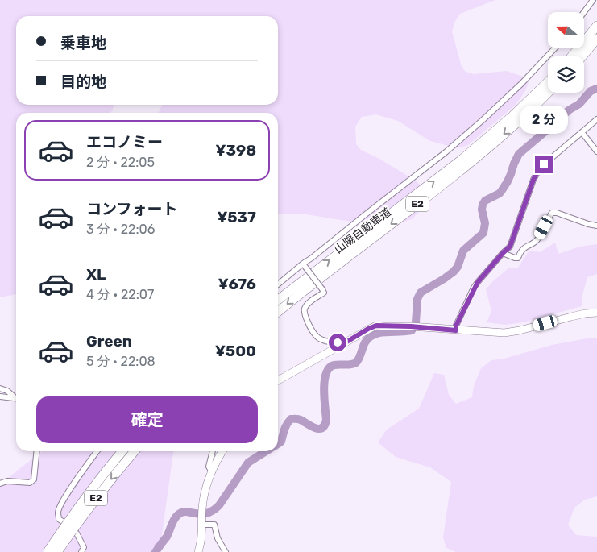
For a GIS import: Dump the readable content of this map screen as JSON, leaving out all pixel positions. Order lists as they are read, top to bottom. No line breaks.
{"streets":{"highway":["E2","山陽自動車道"]},"north":"left","page":{"banner":["乗車地","目的地"],"bubble":"2 分","list":[{"name":"エコノミー","note":"2 分 · 22:05","value":"¥398"},{"name":"コンフォート","note":"3 分 · 22:06","value":"¥537"},{"name":"XL","note":"4 分 · 22:07","value":"¥676"},{"name":"Green","note":"5 分 · 22:08","value":"¥500"}],"buttons":"確定"}}
